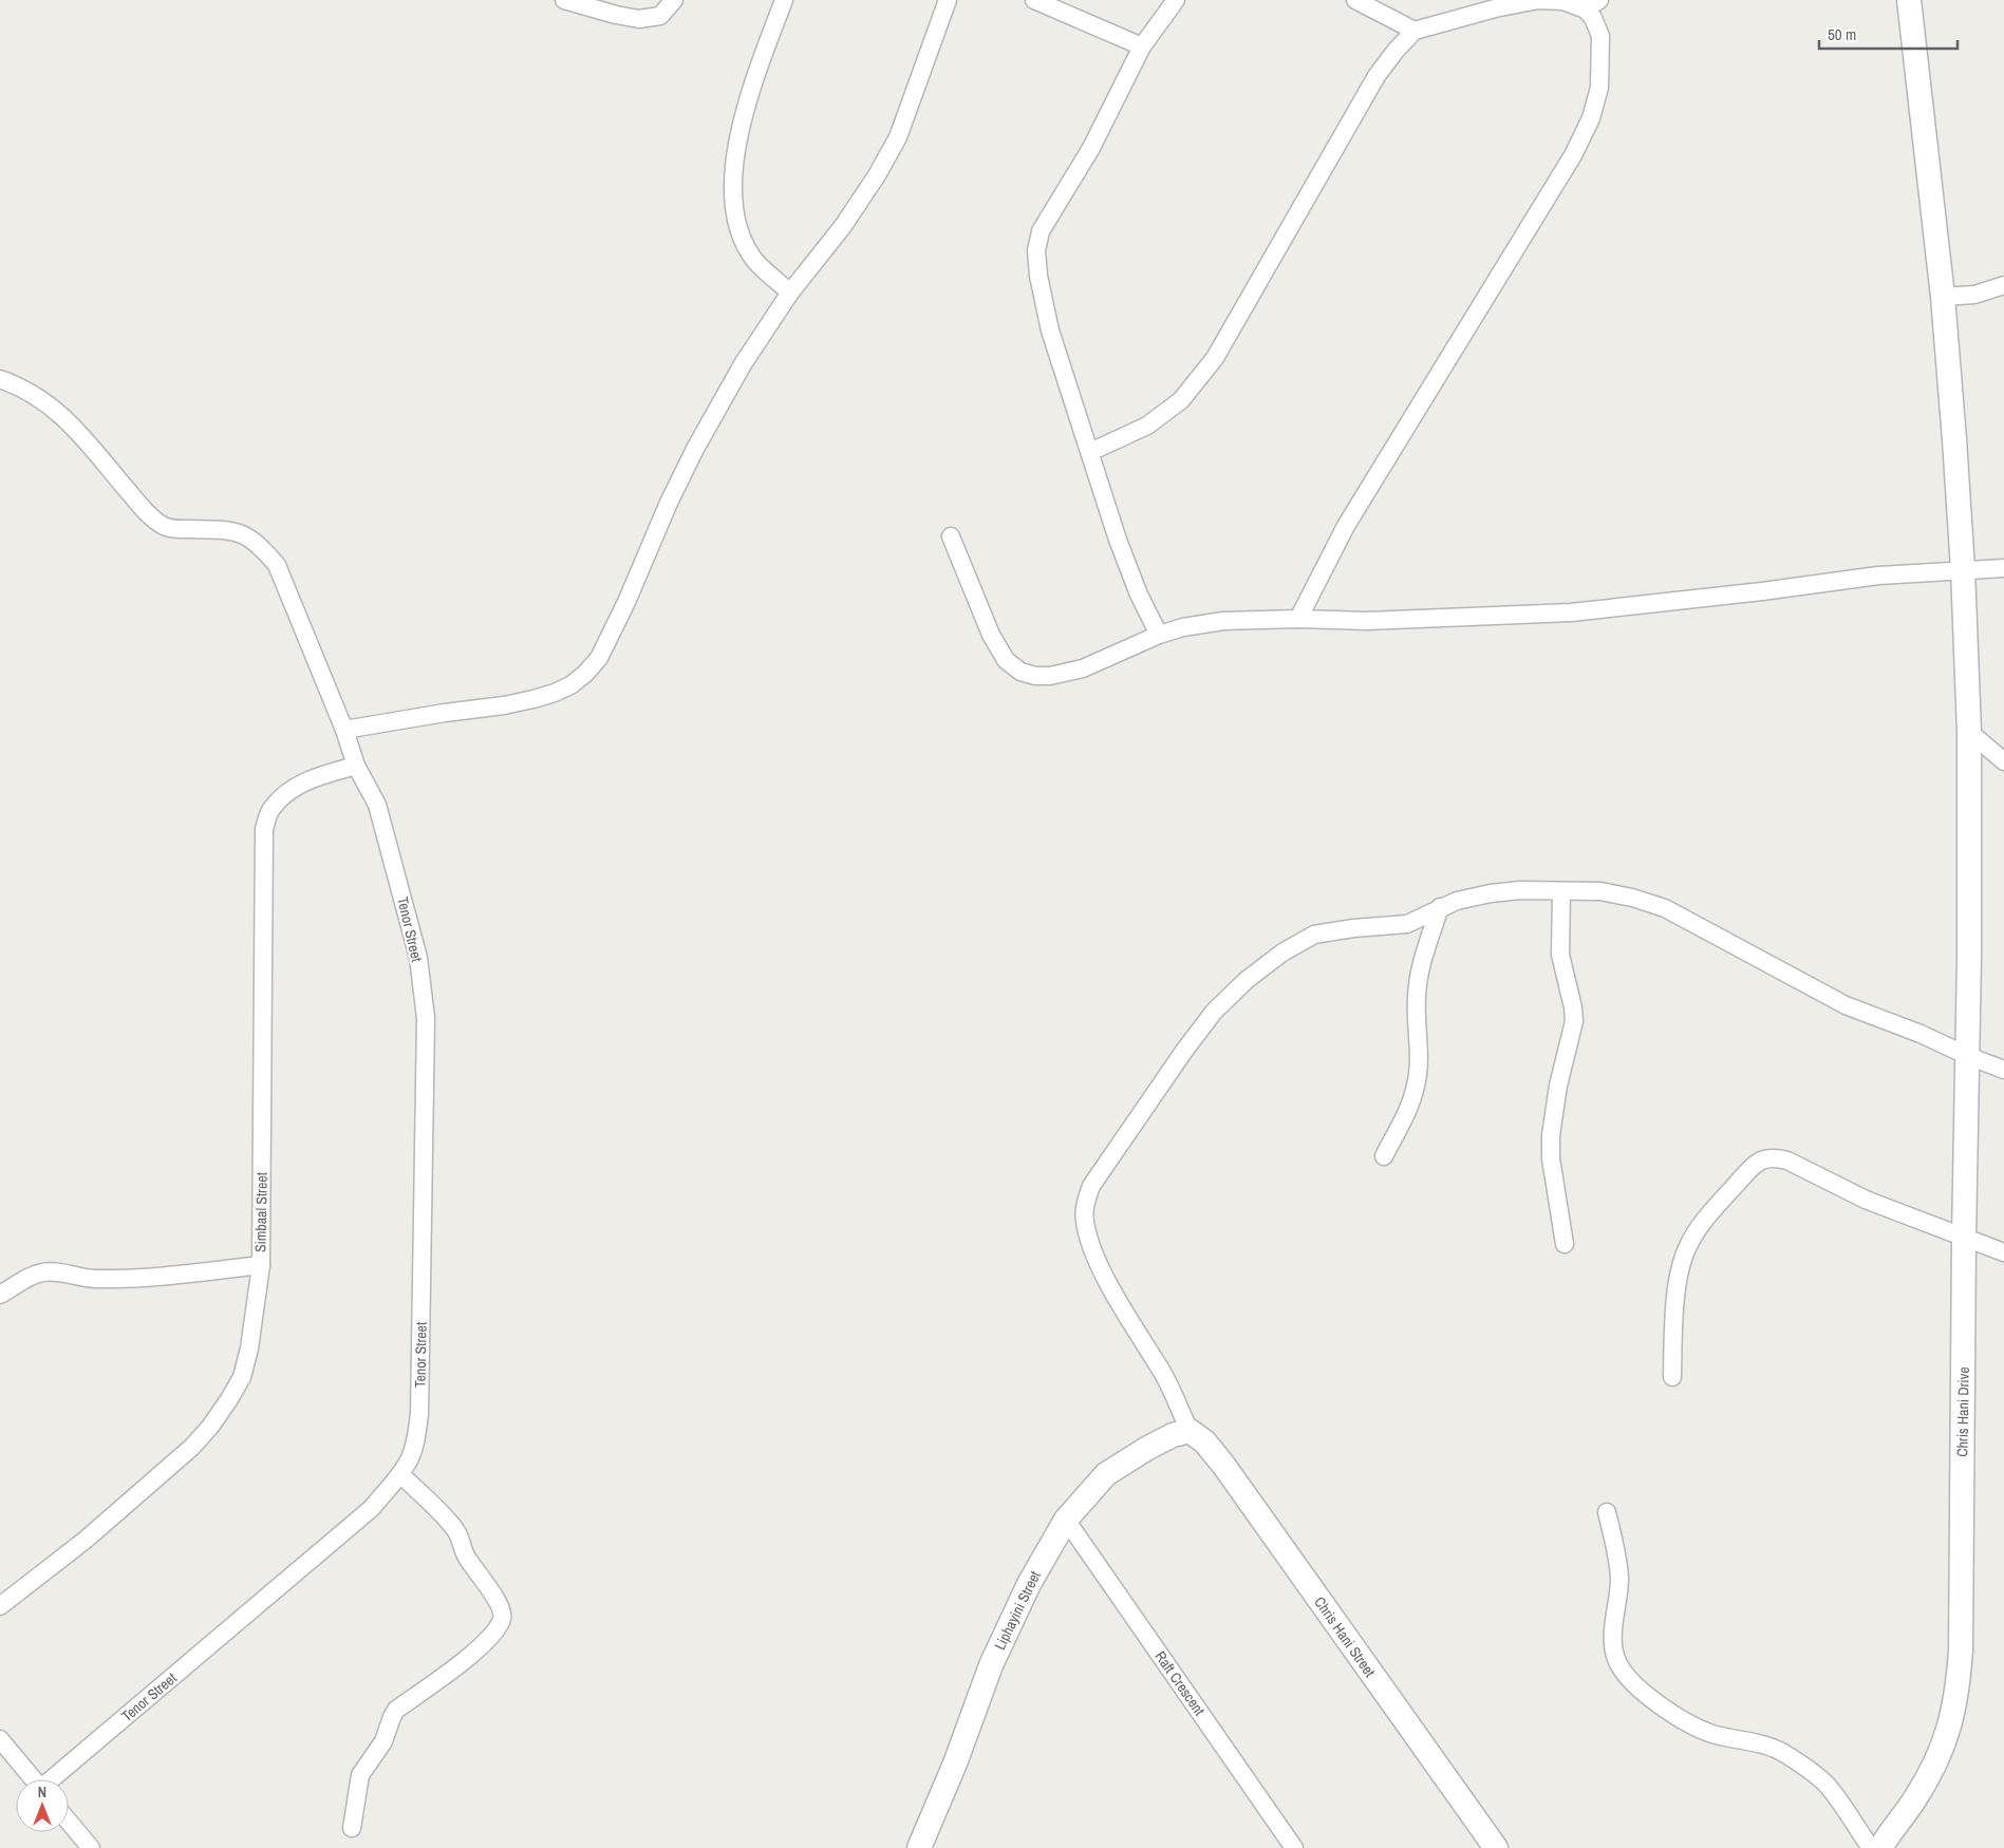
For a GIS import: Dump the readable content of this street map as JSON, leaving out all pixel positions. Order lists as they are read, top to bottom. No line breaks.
{"streets":{"street":["Tenor Street","Simbaal Street","Chris Hani Drive","Liphayini Street","Chris Hani Street","Raft Crescent"]},"crossings":[["Tenor Street","Simbaal Street"],["Liphayini Street","Chris Hani Street"],["Liphayini Street","Raft Crescent"]],"scale_bar":"50 m","north":"top"}
